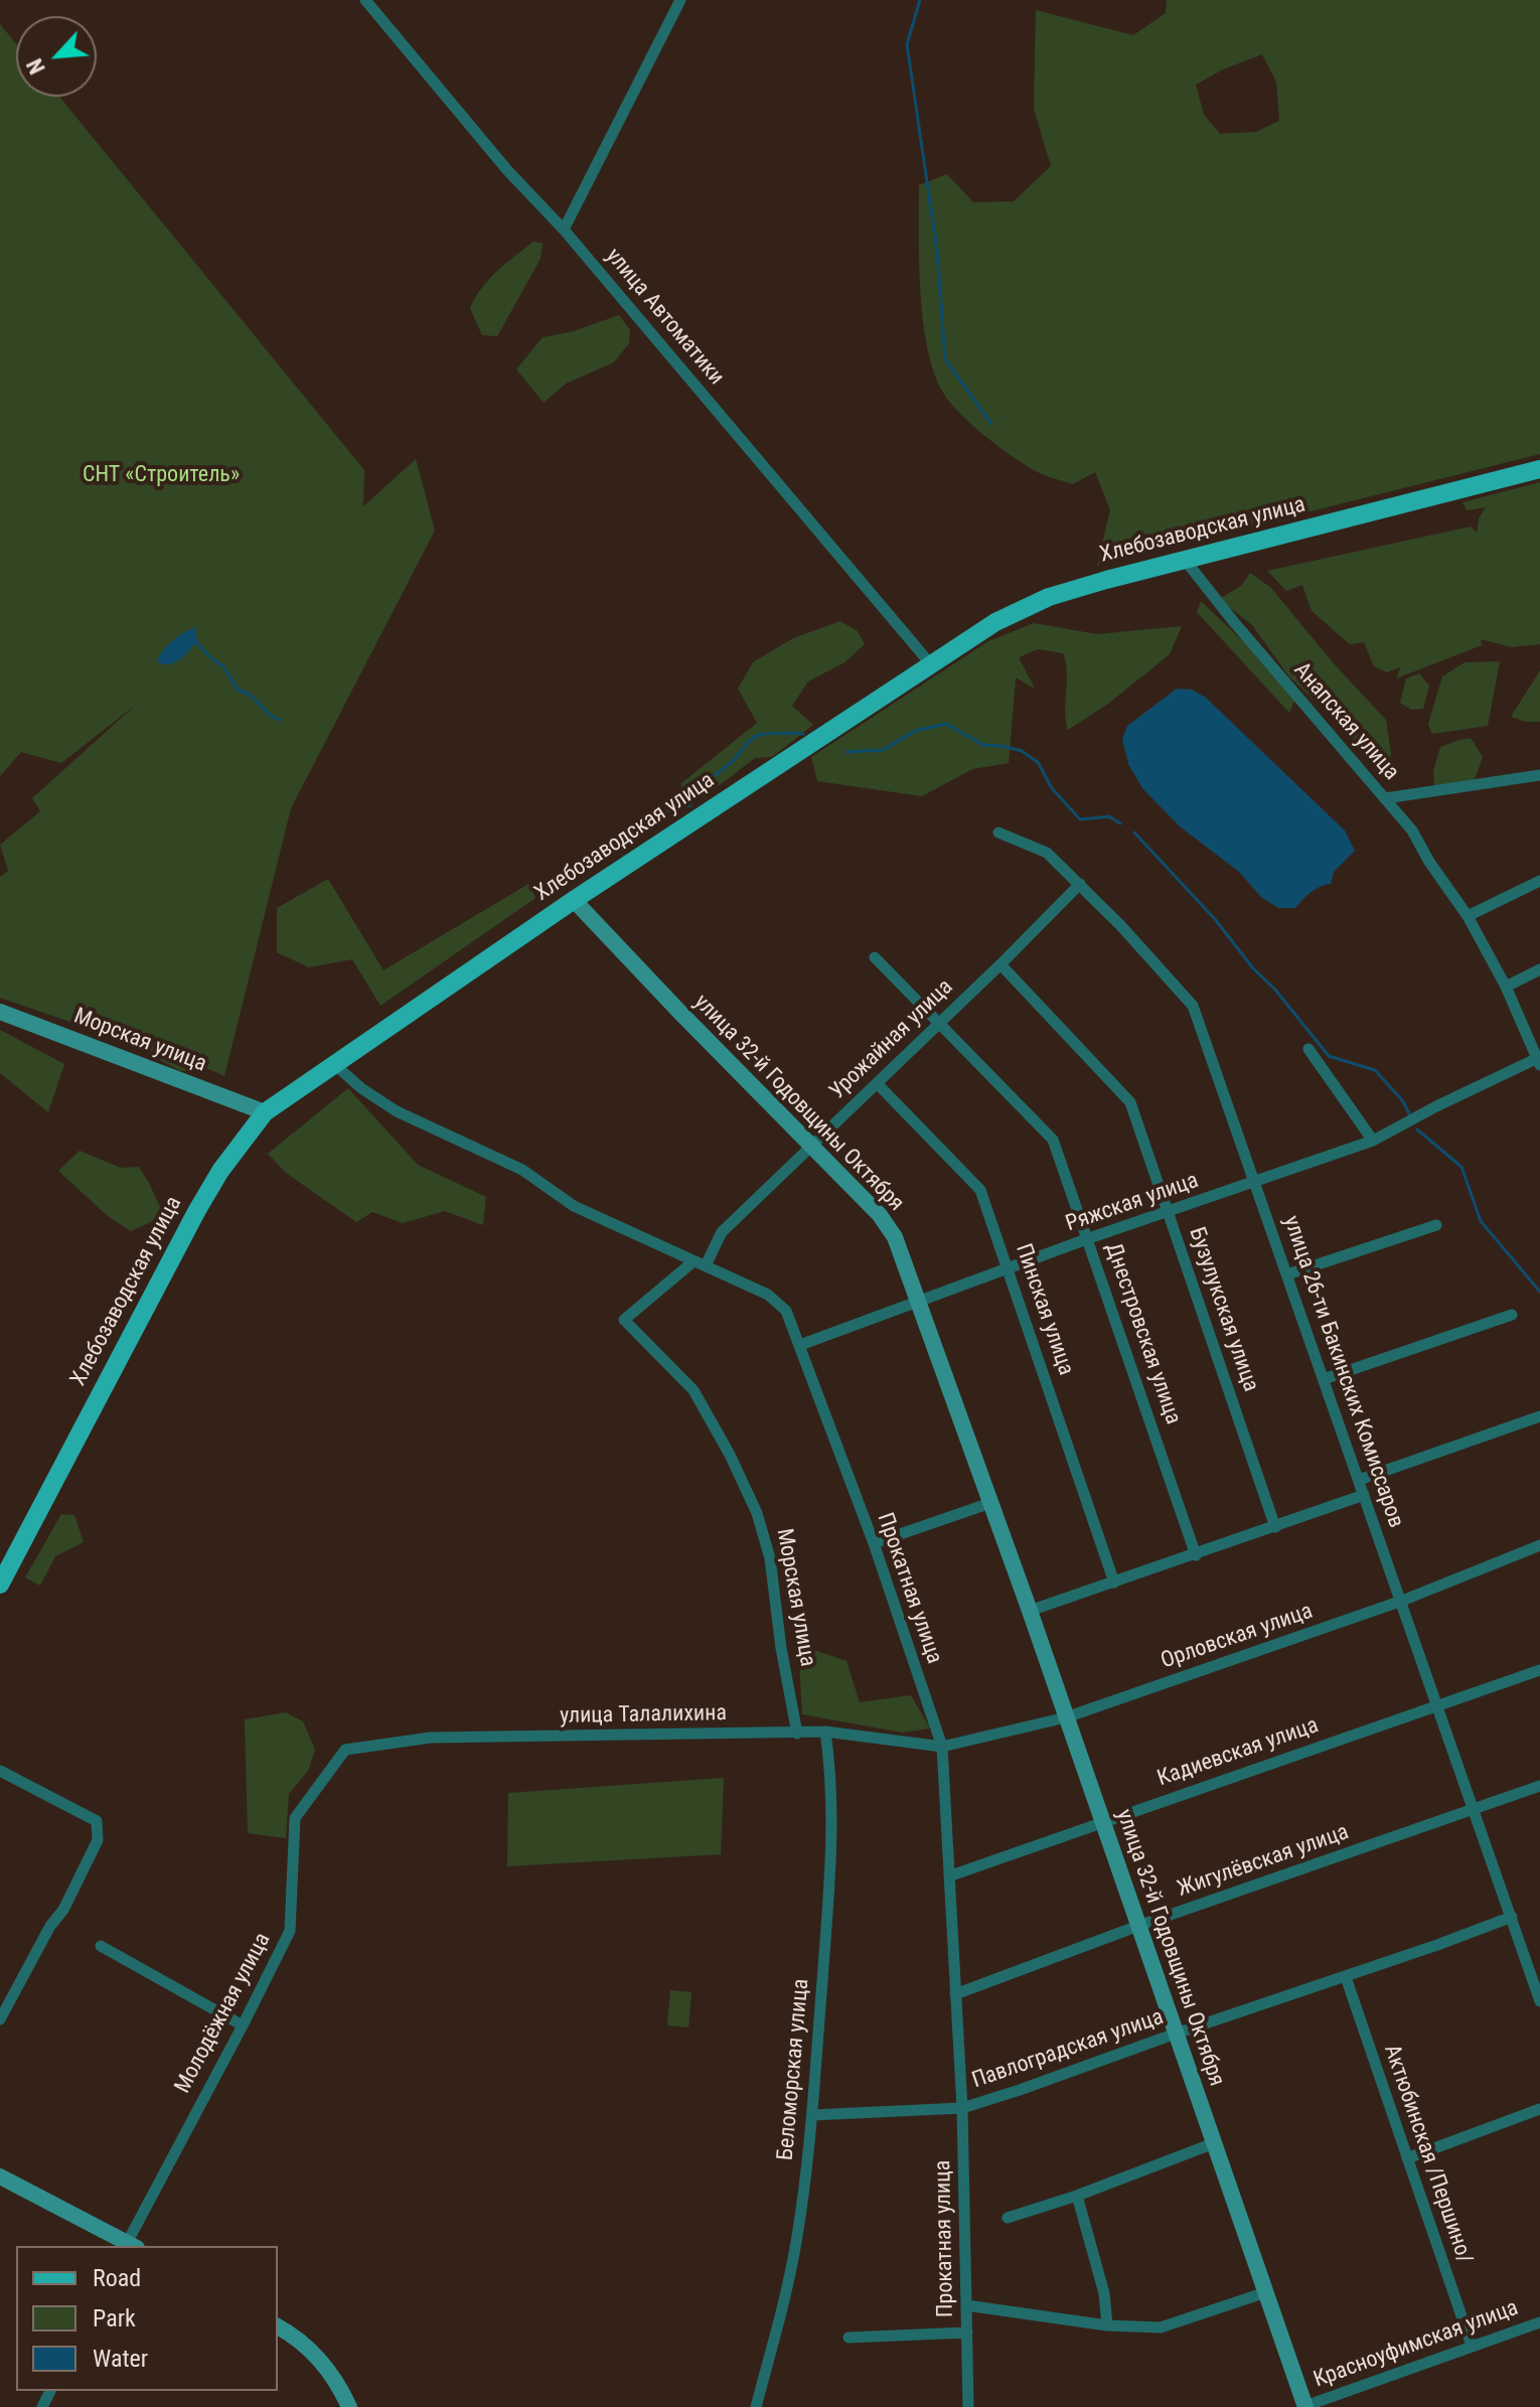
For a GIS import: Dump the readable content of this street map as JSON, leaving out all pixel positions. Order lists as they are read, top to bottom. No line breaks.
{"streets":{"main road":["Хлебозаводская улица","Морская улица","улица 32-й Годовщины Октября"],"street":["улица Автоматики","Анапская улица","Урожайная улица","Ряжская улица","Пинская улица","Бузулукская улица","Днестровская улица","улица 26-ти Бакинских Комиссаров","Прокатная улица","Орловская улица","улица Талалихина","Кадиевская улица","Жигулёвская улица","Молодёжная улица","Павлоградская улица","Беломорская улица","Актюбинская /Першино/","Красноуфимская улица"]},"crossings":[["улица Автоматики","Хлебозаводская улица"],["Хлебозаводская улица","Анапская улица"],["Хлебозаводская улица","Морская улица"],["Хлебозаводская улица","улица 32-й Годовщины Октября"],["Хлебозаводская улица","Прокатная улица"],["Анапская улица","Ряжская улица"],["Урожайная улица","улица 32-й Годовщины Октября"],["Урожайная улица","Пинская улица"],["Урожайная улица","Бузулукская улица"],["Урожайная улица","Днестровская улица"],["Урожайная улица","улица 26-ти Бакинских Комиссаров"],["Урожайная улица","Прокатная улица"],["Морская улица","Прокатная улица"],["Морская улица","улица Талалихина"],["улица 32-й Годовщины Октября","Ряжская улица"],["улица 32-й Годовщины Октября","Орловская улица"],["улица 32-й Годовщины Октября","Кадиевская улица"],["улица 32-й Годовщины Октября","Жигулёвская улица"],["улица 32-й Годовщины Октября","Павлоградская улица"],["улица 32-й Годовщины Октября","Красноуфимская улица"],["Ряжская улица","Пинская улица"],["Ряжская улица","Бузулукская улица"],["Ряжская улица","Днестровская улица"],["Ряжская улица","улица 26-ти Бакинских Комиссаров"],["Ряжская улица","Прокатная улица"],["улица 26-ти Бакинских Комиссаров","Орловская улица"],["улица 26-ти Бакинских Комиссаров","Кадиевская улица"],["улица 26-ти Бакинских Комиссаров","Жигулёвская улица"],["улица 26-ти Бакинских Комиссаров","Павлоградская улица"],["Прокатная улица","Орловская улица"],["Прокатная улица","улица Талалихина"],["Прокатная улица","Кадиевская улица"],["Прокатная улица","Жигулёвская улица"],["Прокатная улица","Павлоградская улица"],["Орловская улица","улица Талалихина"],["улица Талалихина","Молодёжная улица"],["улица Талалихина","Беломорская улица"],["Павлоградская улица","Беломорская улица"],["Павлоградская улица","Актюбинская /Першино/"],["Актюбинская /Першино/","Красноуфимская улица"]],"parks":["СНТ «Строитель»"],"legend":["Road","Park","Water"],"north":"bottom left"}
